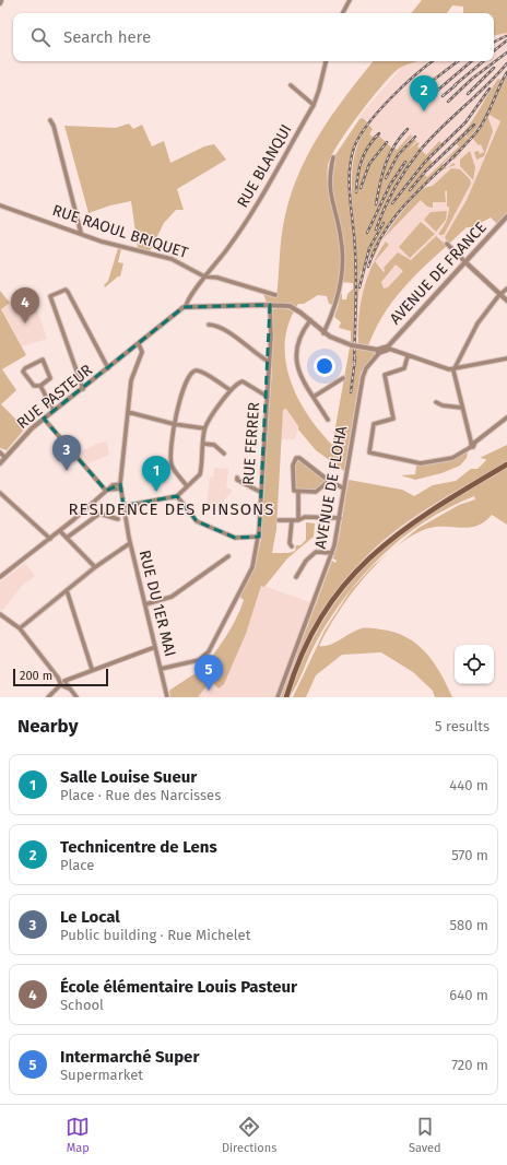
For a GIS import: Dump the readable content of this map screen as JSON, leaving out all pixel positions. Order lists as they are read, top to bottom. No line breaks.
{"streets":{"street":["RUE BLANQUI","RUE RAOUL BRIQUET","AVENUE DE FRANCE","RUE PASTEUR","RUE FERRER","AVENUE DE FLOHA","RUE DU 1ER MAI"]},"crossings":[["RUE BLANQUI","RUE RAOUL BRIQUET"],["RUE BLANQUI","RUE PASTEUR"],["RUE PASTEUR","RUE DU 1ER MAI"],["RUE FERRER","RUE DU 1ER MAI"]],"districts":["RESIDENCE DES PINSONS"],"scale_bar":"200 m","page":{"search":"Search here","pins":["2","4","3","1","5"],"scale":"200 m","heading":["Nearby","5 results"],"list":[{"mark":"1","name":"Salle Louise Sueur","note":"Place · Rue des Narcisses","value":"440 m"},{"mark":"2","name":"Technicentre de Lens","note":"Place","value":"570 m"},{"mark":"3","name":"Le Local","note":"Public building · Rue Michelet","value":"580 m"},{"mark":"4","name":"École élémentaire Louis Pasteur","note":"School","value":"640 m"},{"mark":"5","name":"Intermarché Super","note":"Supermarket","value":"720 m"}],"nav":["Map","Directions","Saved"]}}
